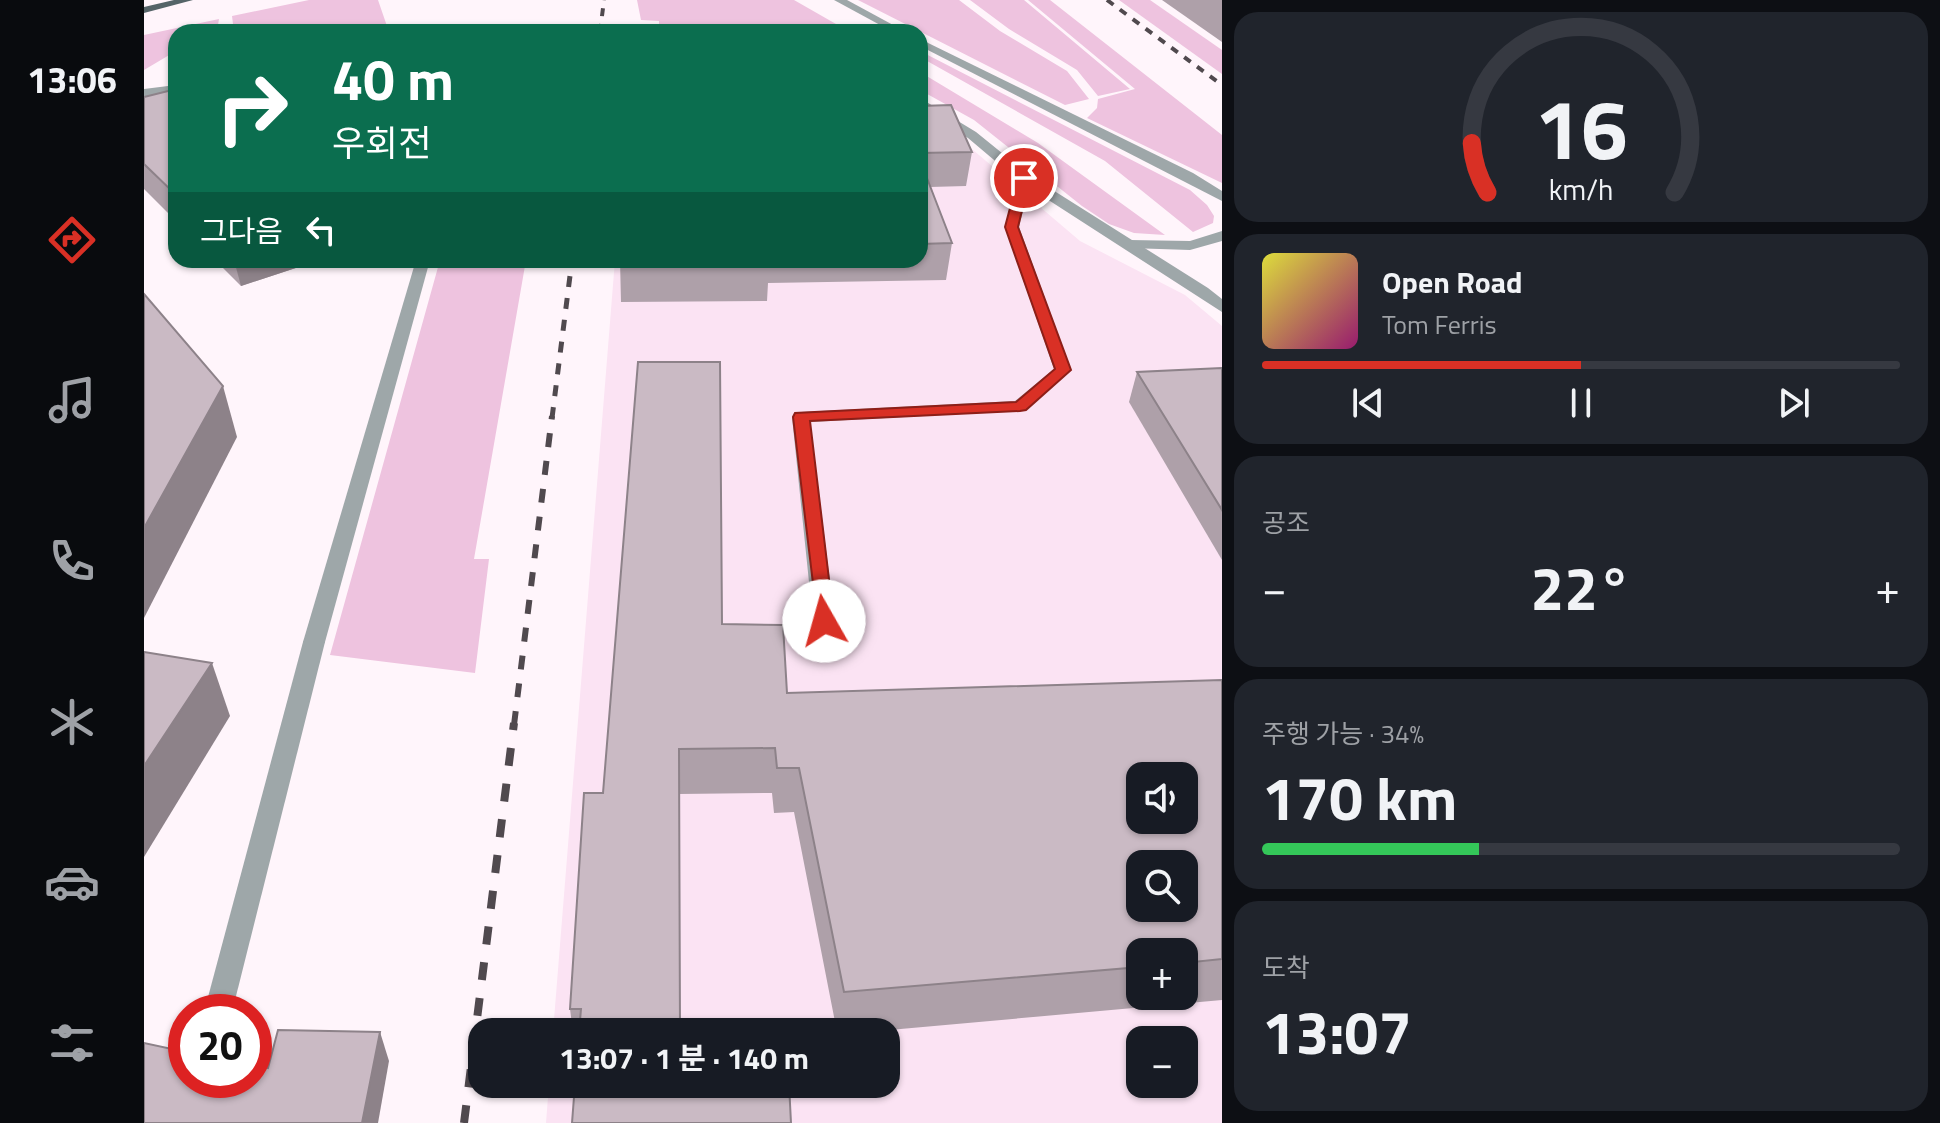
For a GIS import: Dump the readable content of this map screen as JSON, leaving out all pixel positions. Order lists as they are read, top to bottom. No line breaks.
{"page":{"tabs":"13:06","turn":["40 m","우회전"],"then":"그다음","song":["Open Road","Tom Ferris"],"tile":["공조",["주행 가능 · 34%","170 km"],["도착","13:07"]],"heat":["−","22°","+"],"map_buttons":["+","−"],"limit":"20","trip":"13:07 · 1 분 · 140 m","gauge":["16","km/h"]}}
